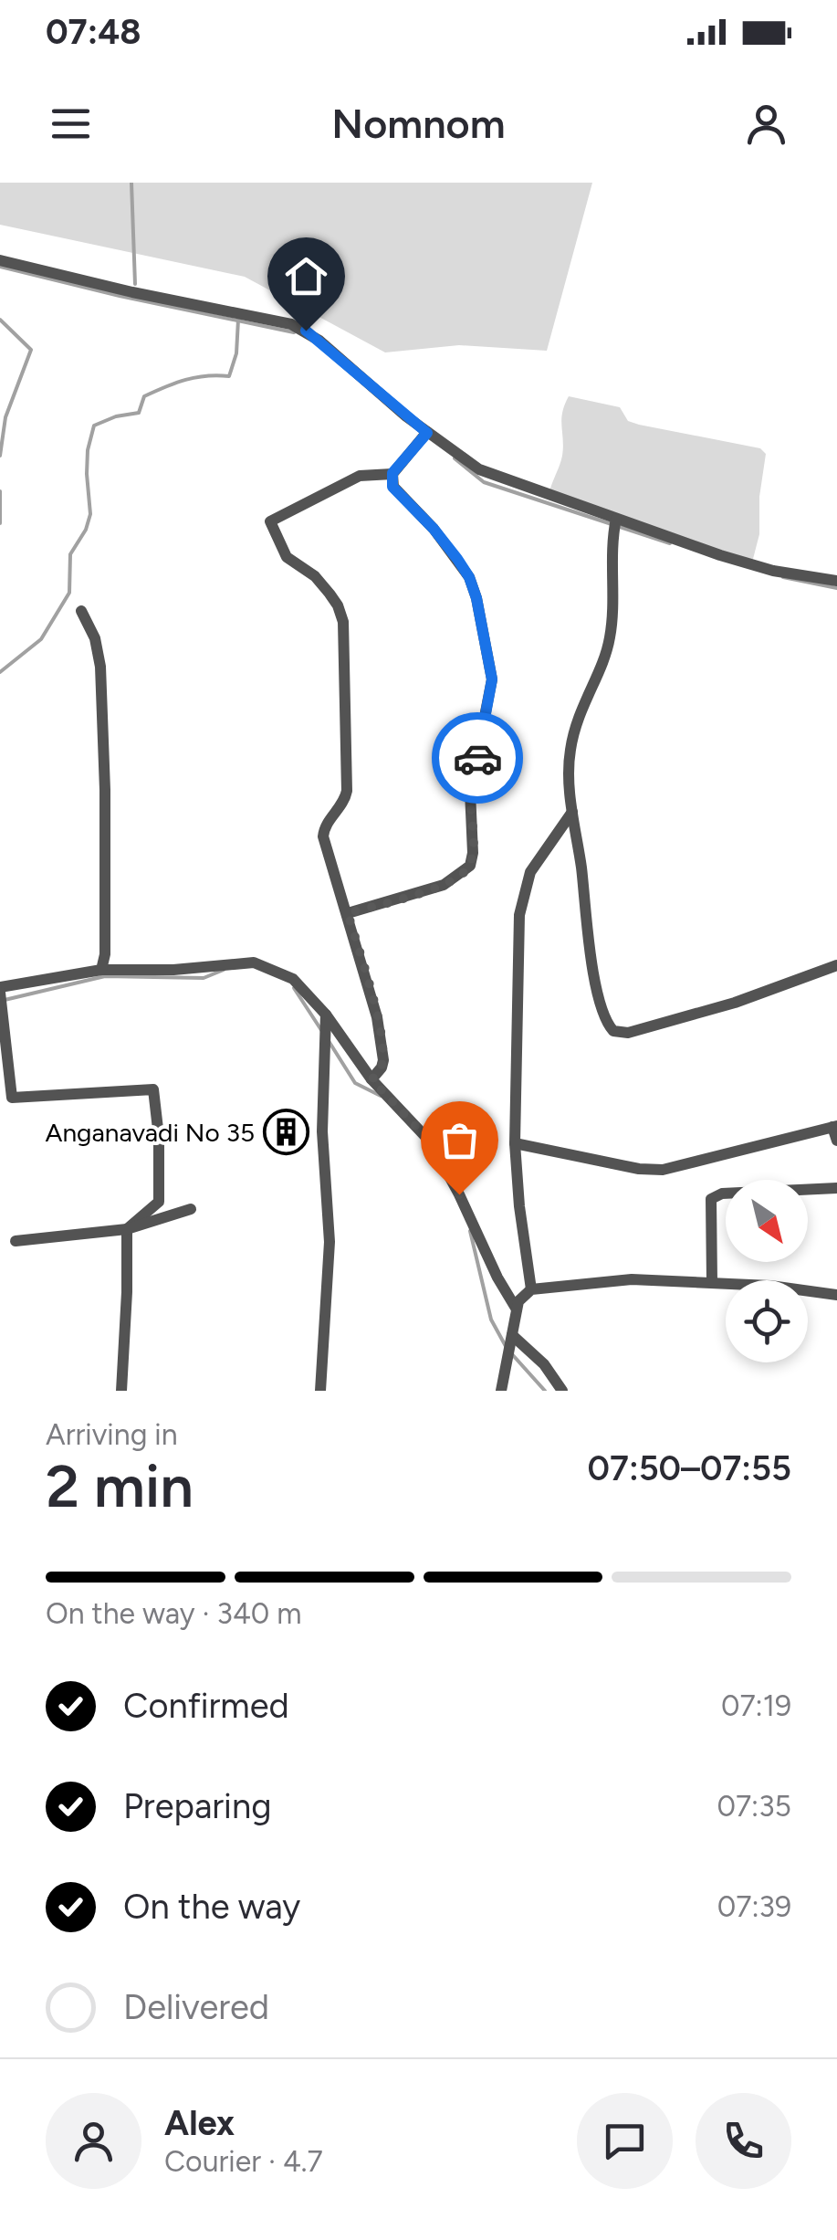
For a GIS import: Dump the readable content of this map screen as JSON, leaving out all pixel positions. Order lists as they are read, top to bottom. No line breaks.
{"places":{"building":["Anganavadi No 35"]},"north":"bottom right","page":{"status":"07:48","header":"Nomnom","heading":["2 min","Arriving in","07:50–07:55"],"panel":["Alex","Courier · 4.7"],"bar":"On the way · 340 m","list":[["Confirmed","07:19"],["Preparing","07:35"],["On the way","07:39"],"Delivered"]}}
